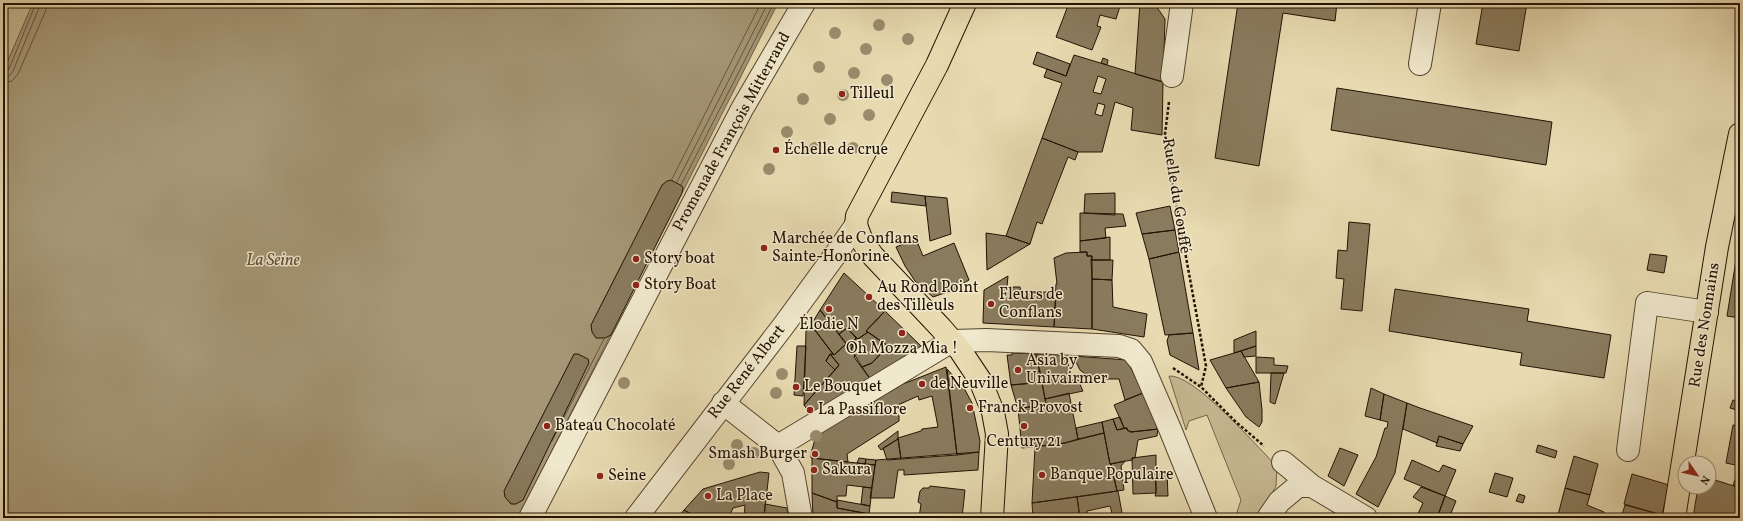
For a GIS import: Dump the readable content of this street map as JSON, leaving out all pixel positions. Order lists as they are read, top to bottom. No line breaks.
{"streets":{"main road":["Rue des Nonnains"],"street":["Promenade François Mitterrand","Rue René Albert"],"path":["Ruelle du Gouffé"]},"water":["La Seine"],"places":["Tilleul","Échelle de crue","Marchée de Conflans Sainte-Honorine","Story boat","Story Boat","Au Rond Point des Tilleuls","Fleurs de Conflans","Élodie N","Oh Mozza Mia !","Asia by Univairmer","de Neuville","Le Bouquet","Franck Provost","La Passiflore","Bateau Chocolaté","Century 21","Smash Burger","Sakura","Banque Populaire","Seine","La Place"],"north":"bottom right"}
